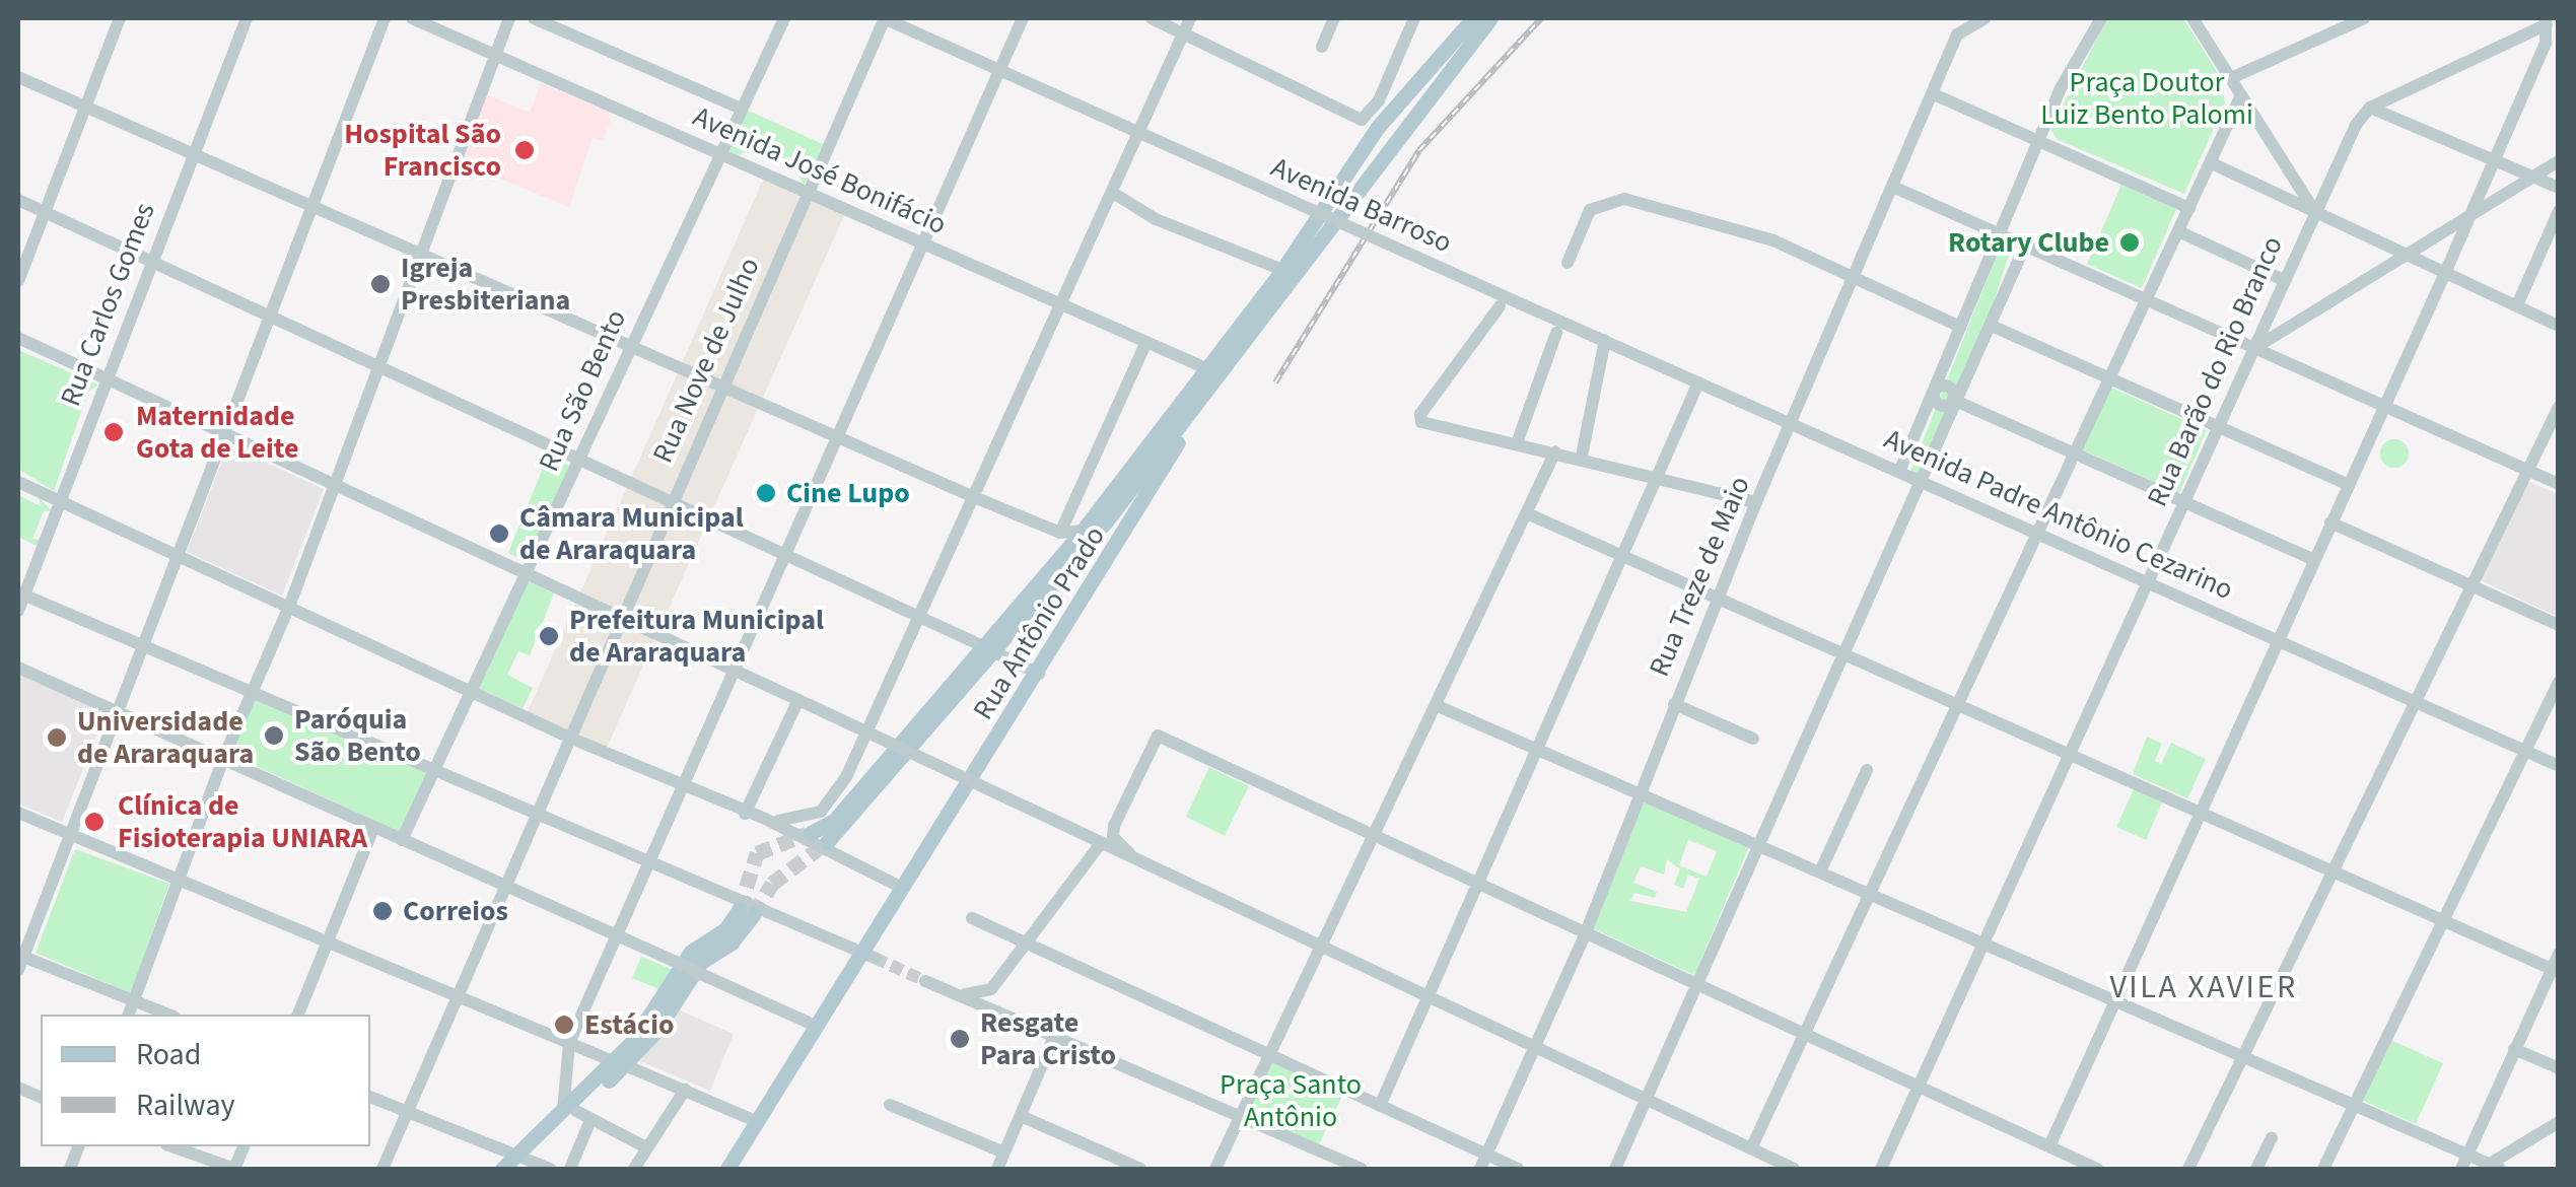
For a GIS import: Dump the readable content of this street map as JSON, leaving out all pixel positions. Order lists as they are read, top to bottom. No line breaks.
{"streets":{"main road":["Rua Antônio Prado"],"street":["Avenida José Bonifácio","Avenida Barroso","Rua Carlos Gomes","Rua Nove de Julho","Rua Barão do Rio Branco","Rua São Bento","Avenida Padre Antônio Cezarino","Rua Treze de Maio"]},"crossings":[["Avenida José Bonifácio","Rua Nove de Julho"],["Avenida José Bonifácio","Rua São Bento"],["Avenida Barroso","Rua Nove de Julho"],["Avenida Barroso","Avenida Padre Antônio Cezarino"],["Rua Barão do Rio Branco","Avenida Padre Antônio Cezarino"],["Avenida Padre Antônio Cezarino","Rua Treze de Maio"]],"districts":["VILA XAVIER"],"parks":["Praça Doutor Luiz Bento Palomi","Praça Santo Antônio"],"places":["Hospital São Francisco","Rotary Clube","Igreja Presbiteriana","Maternidade Gota de Leite","Cine Lupo","Câmara Municipal de Araraquara","Prefeitura Municipal de Araraquara","Paróquia São Bento","Universidade de Araraquara","Clínica de Fisioterapia UNIARA","Correios","Estácio","Resgate Para Cristo"],"legend":["Road","Railway"]}
